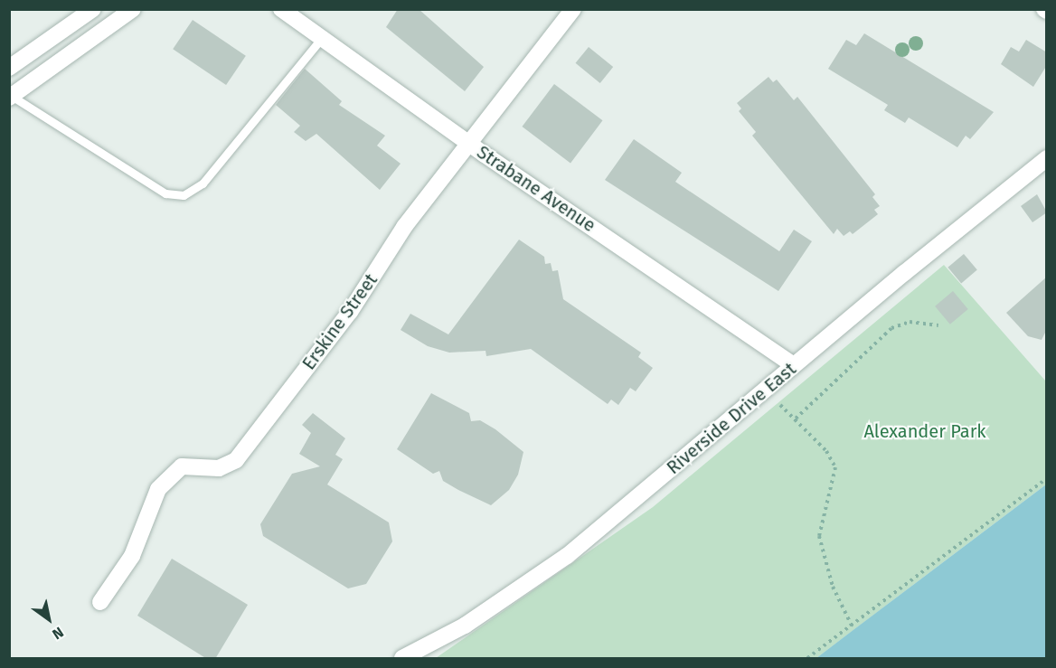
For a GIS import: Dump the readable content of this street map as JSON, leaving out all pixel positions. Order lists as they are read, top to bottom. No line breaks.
{"streets":{"street":["Strabane Avenue","Erskine Street","Riverside Drive East"]},"crossings":[["Strabane Avenue","Erskine Street"],["Strabane Avenue","Riverside Drive East"]],"parks":["Alexander Park"],"north":"bottom right"}
